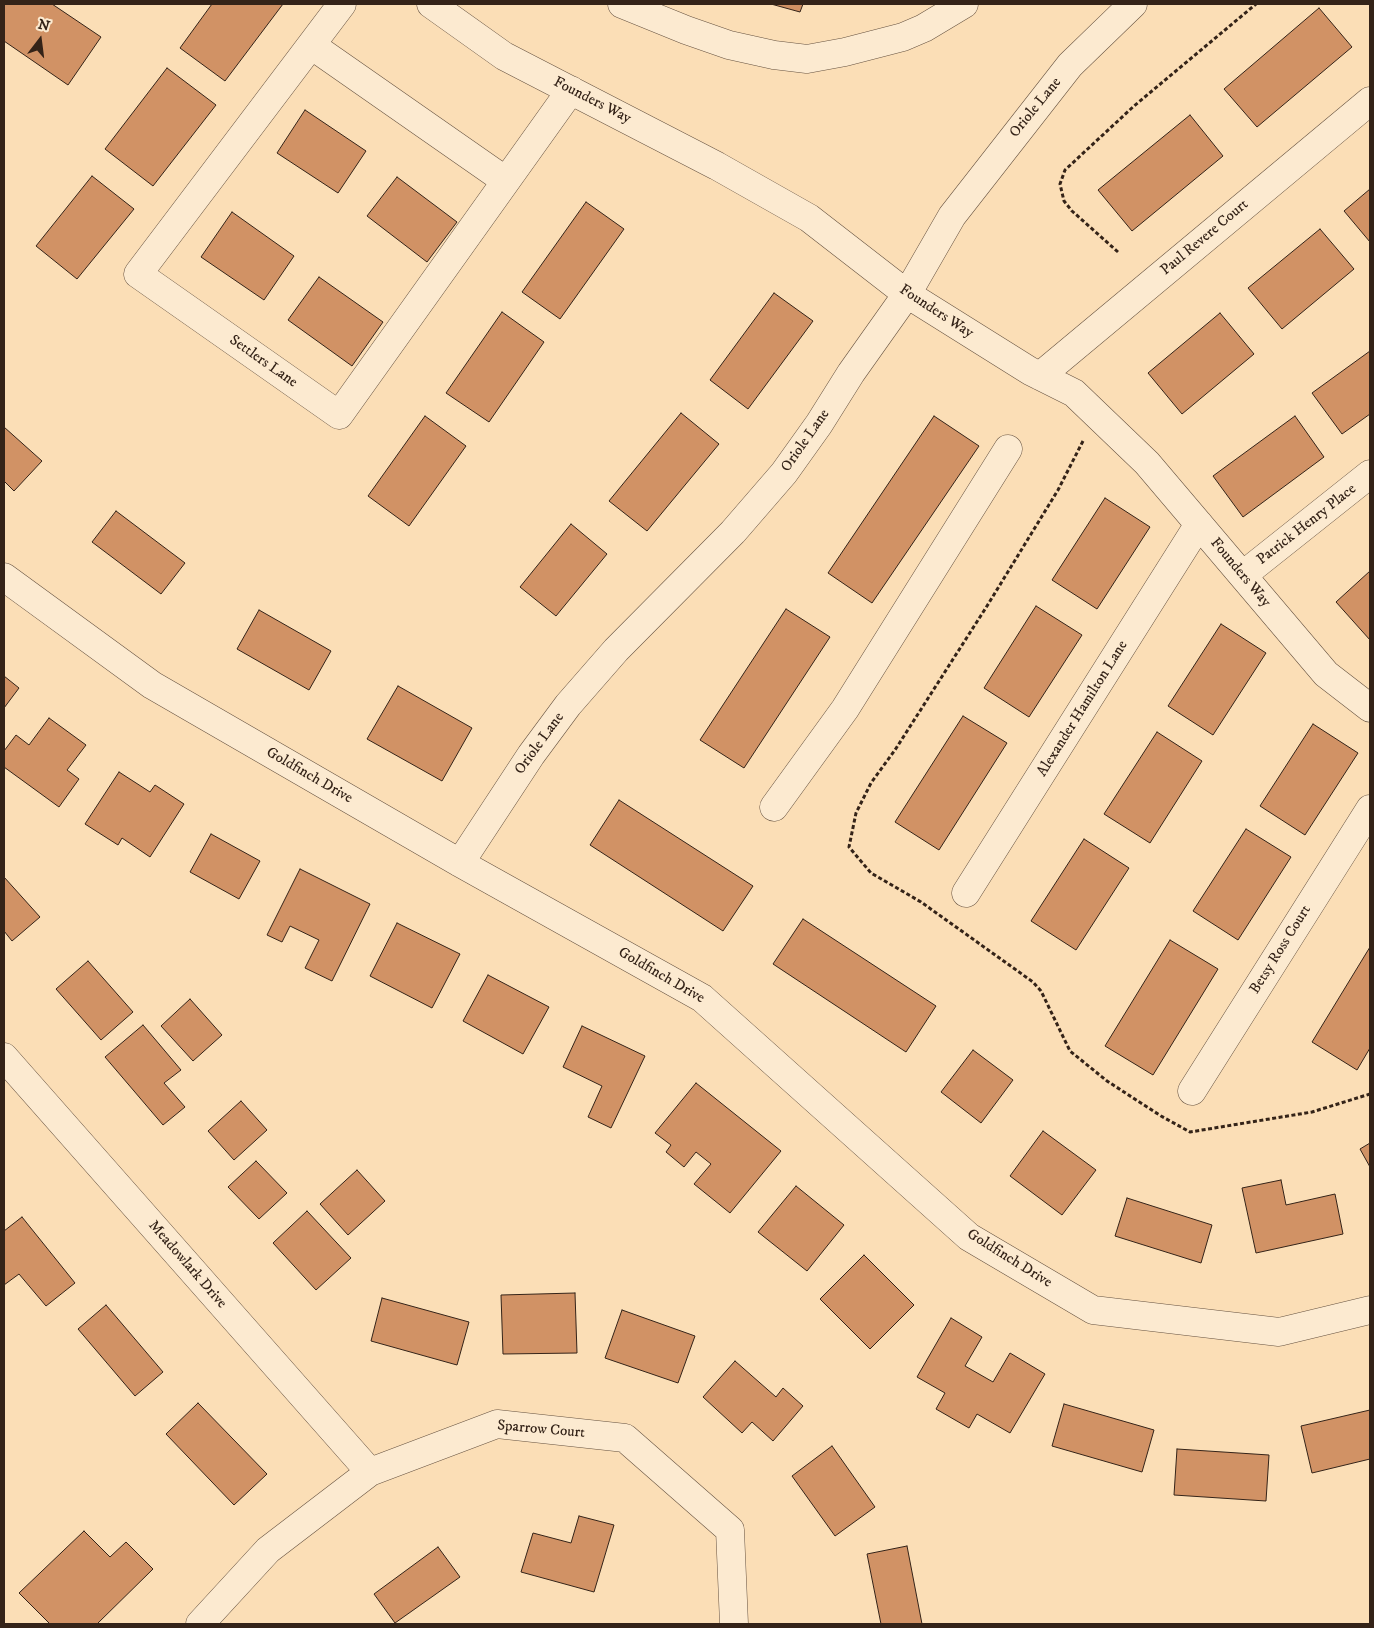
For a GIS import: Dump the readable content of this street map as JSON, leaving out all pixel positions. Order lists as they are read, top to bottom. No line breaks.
{"streets":{"street":["Founders Way","Oriole Lane","Paul Revere Court","Settlers Lane","Patrick Henry Place","Alexander Hamilton Lane","Goldfinch Drive","Betsy Ross Court","Meadowlark Drive","Sparrow Court"]},"crossings":[["Founders Way","Oriole Lane"],["Founders Way","Paul Revere Court"],["Founders Way","Settlers Lane"],["Founders Way","Patrick Henry Place"],["Founders Way","Alexander Hamilton Lane"],["Oriole Lane","Goldfinch Drive"],["Meadowlark Drive","Sparrow Court"]],"north":"top"}
